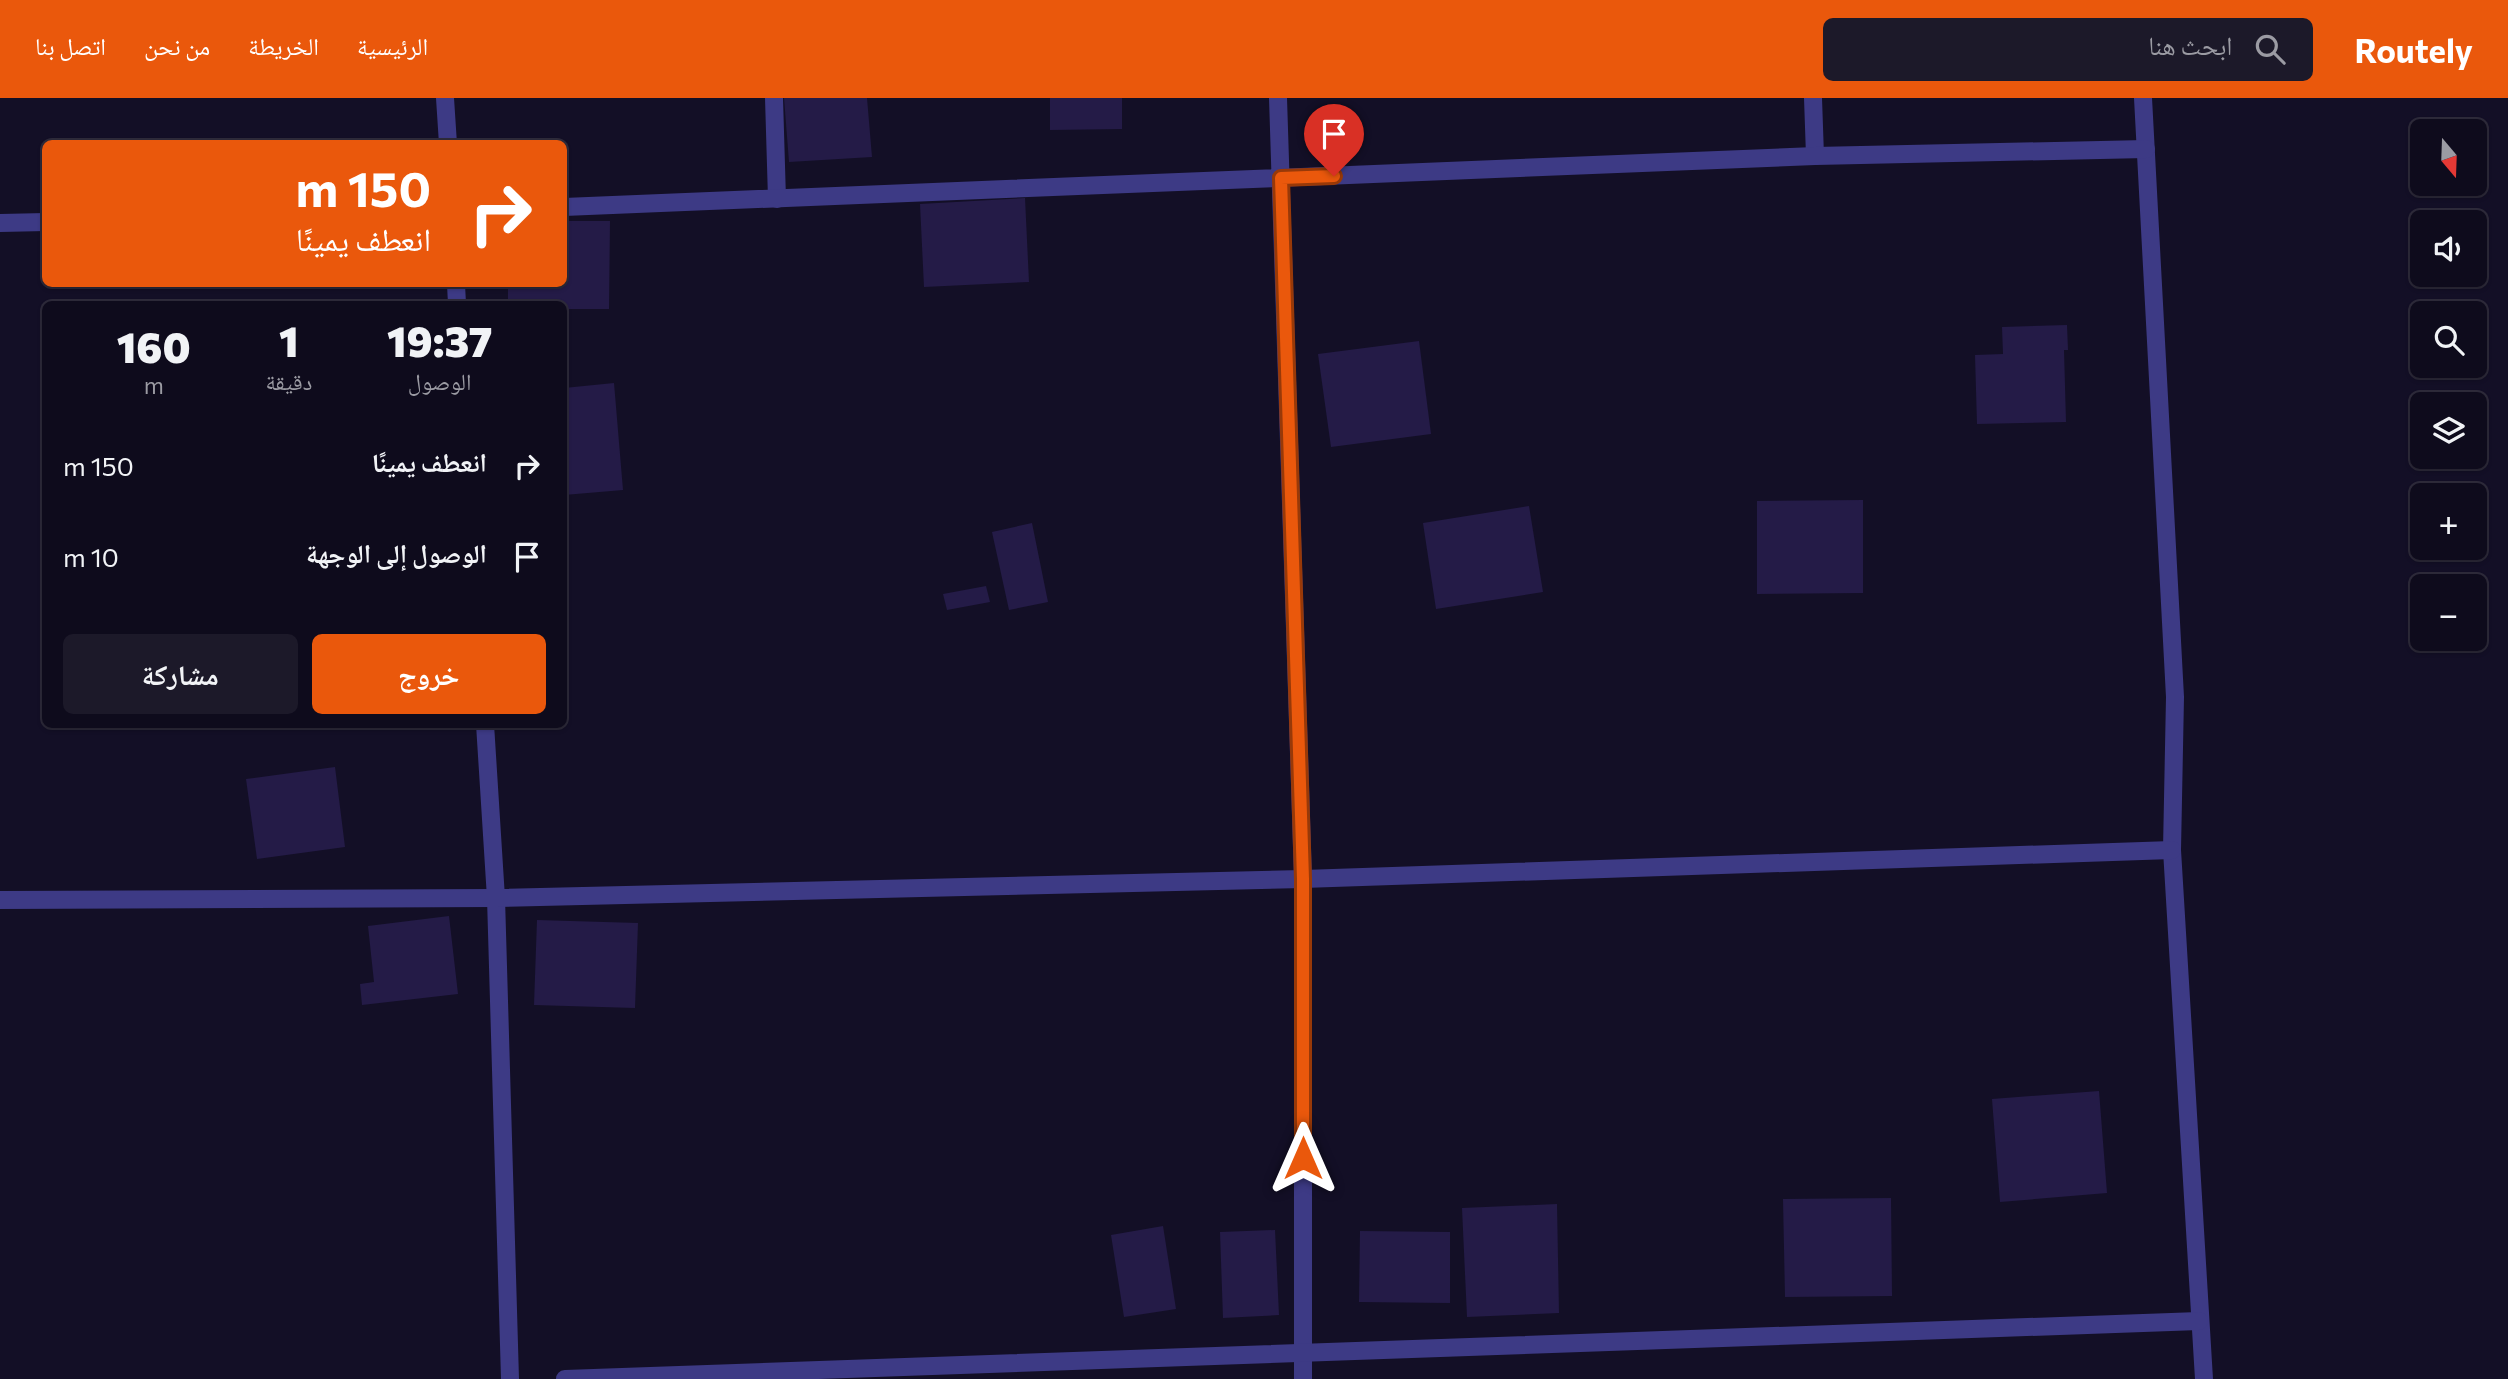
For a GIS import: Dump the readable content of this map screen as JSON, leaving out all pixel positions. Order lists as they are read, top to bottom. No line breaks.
{"north":"bottom","page":{"header":"Routely","search":"ابحث هنا","nav":["الرئيسية","الخريطة","من نحن","اتصل بنا"],"map_buttons":["+","−"],"turn":["150 m","انعطف يمينًا"],"eta":["19:37","الوصول","1","دقيقة","160","m"],"list":[{"name":"انعطف يمينًا","value":"150 m"},{"name":"الوصول إلى الوجهة","value":"10 m"}],"buttons":["خروج","مشاركة"]}}
